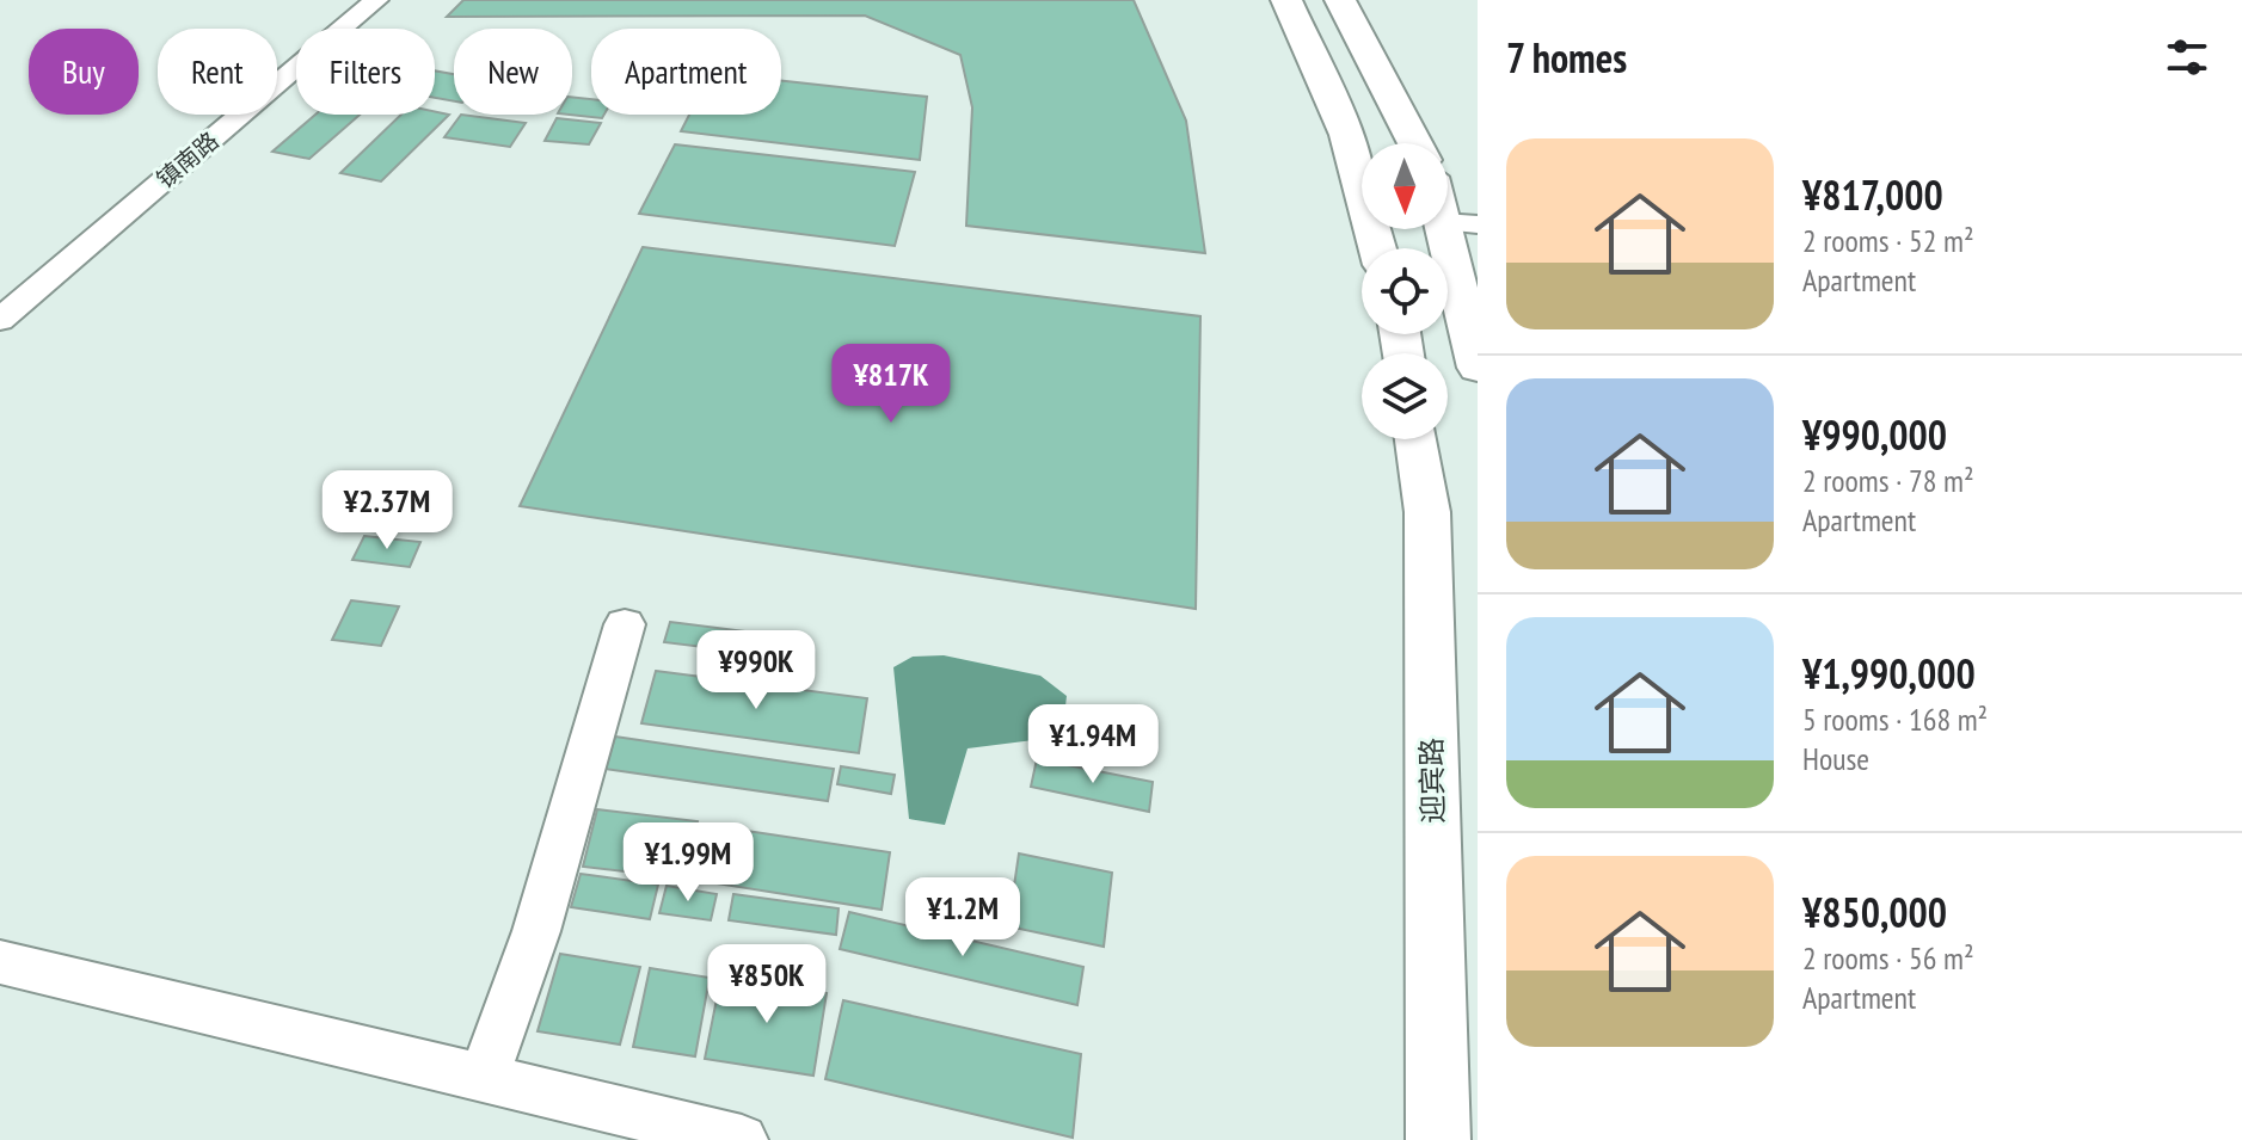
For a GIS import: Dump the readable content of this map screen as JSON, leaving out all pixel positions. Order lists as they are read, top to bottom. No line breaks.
{"streets":{"main road":["迎宾路"],"street":["镇南路"]},"north":"bottom","page":{"heading":"7 homes","chip":["Buy","Rent","Filters","New","Apartment"],"list":[{"name":"¥817,000","note":"2 rooms · 52 m² · Apartment"},{"name":"¥990,000","note":"2 rooms · 78 m² · Apartment"},{"name":"¥1,990,000","note":"5 rooms · 168 m² · House"},{"name":"¥850,000","note":"2 rooms · 56 m² · Apartment"}],"price":["¥817K","¥2.37M","¥990K","¥1.94M","¥1.99M","¥1.2M","¥850K"]}}
